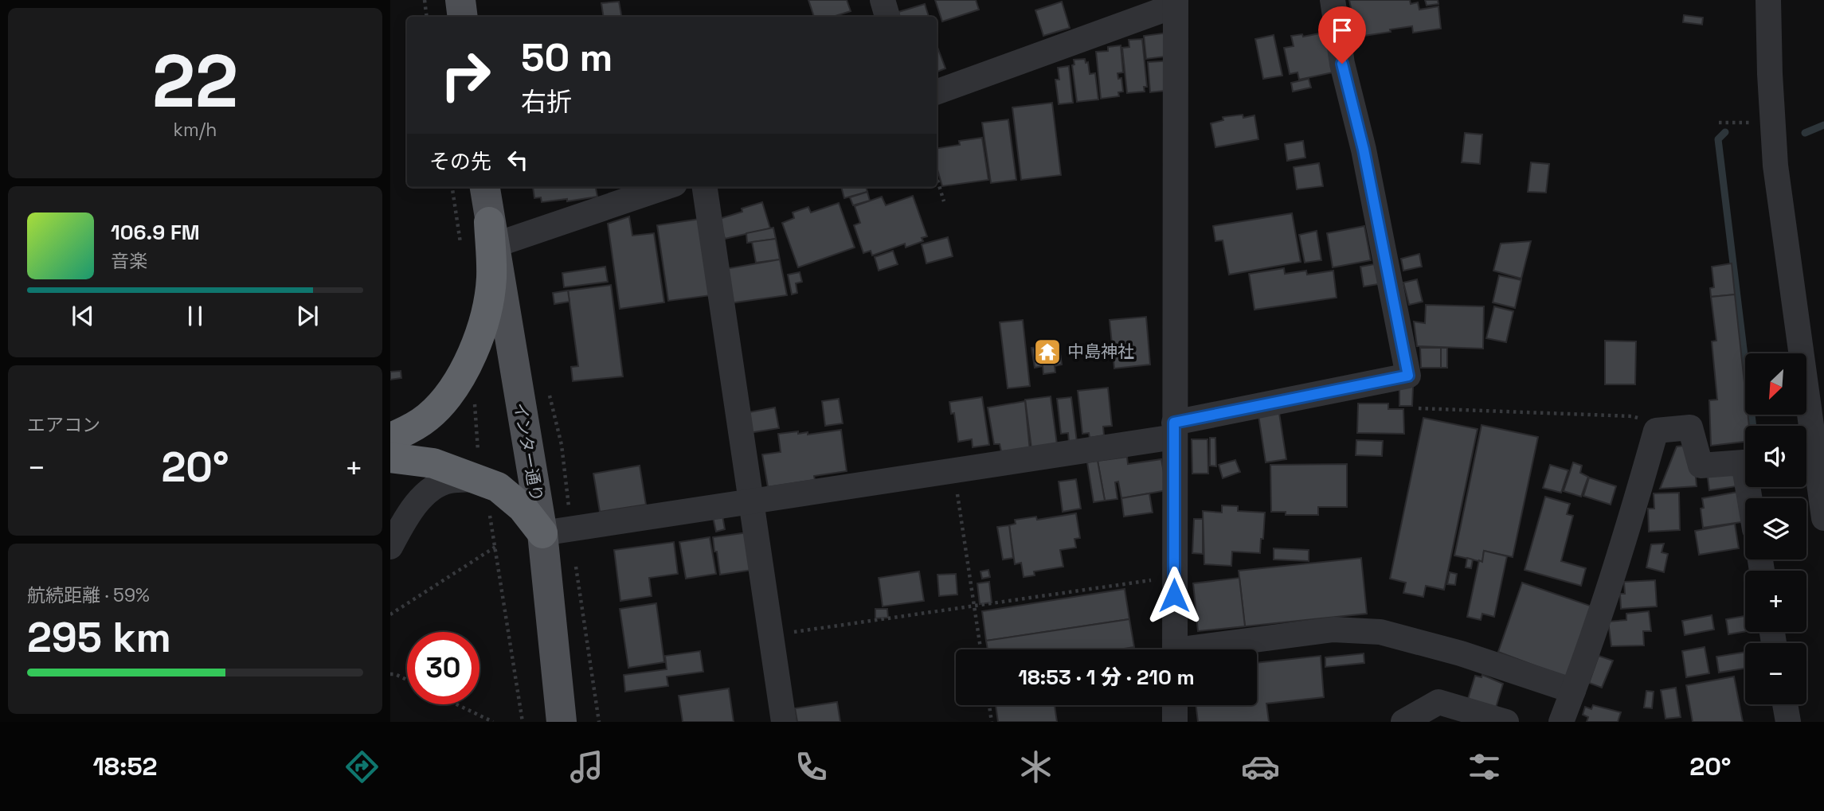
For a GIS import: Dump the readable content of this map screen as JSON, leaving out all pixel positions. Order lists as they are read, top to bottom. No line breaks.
{"streets":{"main road":["インター通り"]},"places":{"temple":["中島神社"]},"north":"bottom left","page":{"tile":[["22","km/h"],"エアコン",["航続距離 · 59%","295 km"]],"turn":["50 m","右折"],"then":"その先","song":["106.9 FM","音楽"],"map_buttons":["+","−"],"heat":["−","20°","+"],"limit":"30","trip":"18:53 · 1 分 · 210 m","tabs":["18:52","20°"]}}
